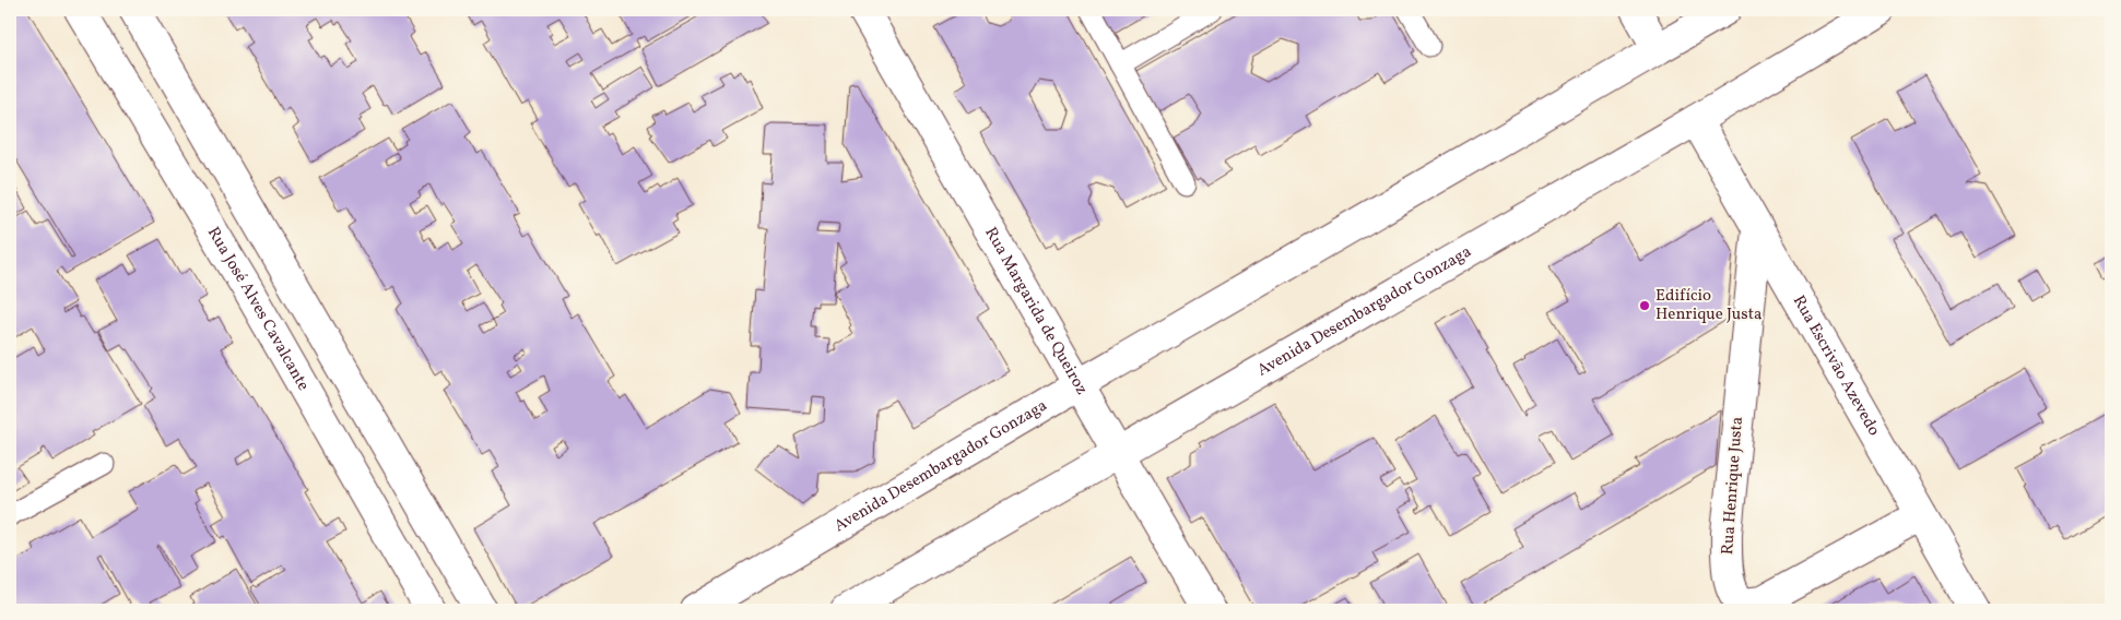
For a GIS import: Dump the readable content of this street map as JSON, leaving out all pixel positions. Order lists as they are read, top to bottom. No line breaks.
{"streets":{"street":["Rua José Alves Cavalcante","Rua Margarida de Queiroz","Avenida Desembargador Gonzaga","Rua Escrivão Azevedo","Rua Henrique Justa"]},"crossings":[["Rua Margarida de Queiroz","Avenida Desembargador Gonzaga"],["Avenida Desembargador Gonzaga","Rua Escrivão Azevedo"],["Rua Escrivão Azevedo","Rua Henrique Justa"]],"places":["Edifício Henrique Justa"]}
